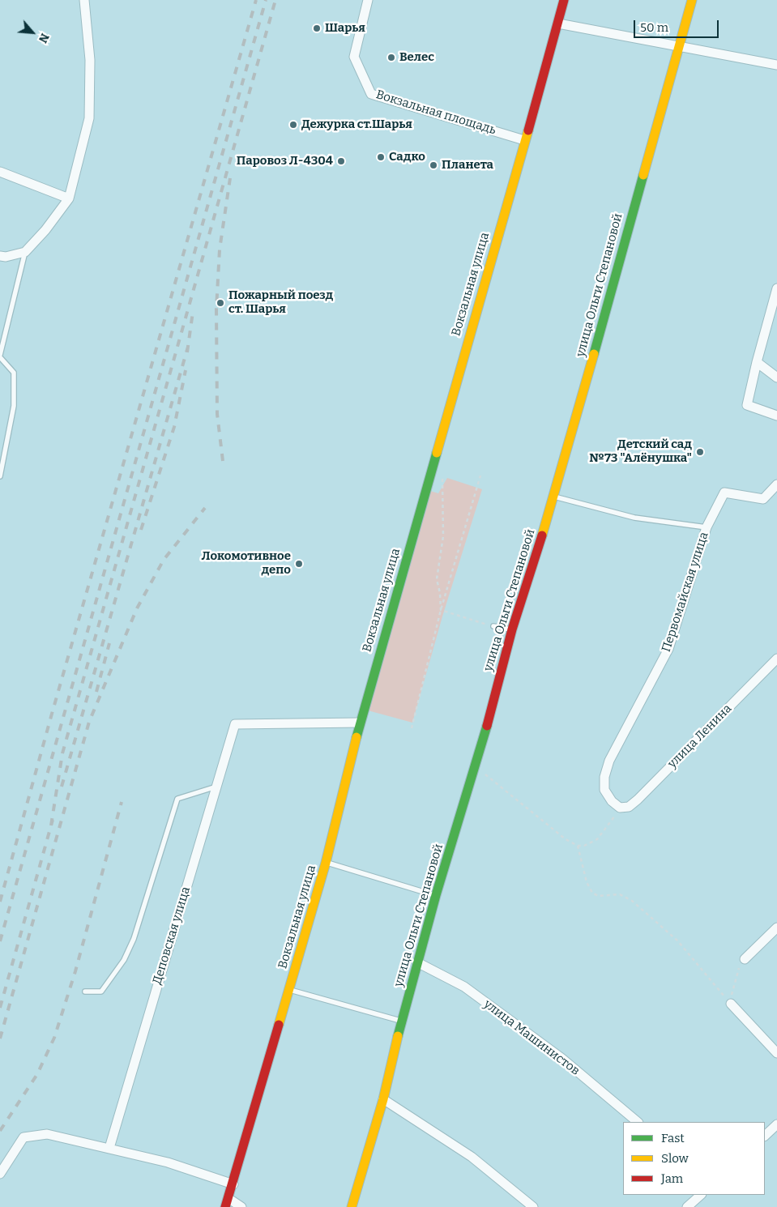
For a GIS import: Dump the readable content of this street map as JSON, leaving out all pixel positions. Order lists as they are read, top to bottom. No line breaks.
{"streets":{"street":["Вокзальная площадь","Вокзальная улица","улица Ольги Степановой","Первомайская улица","улица Ленина","Деповская улица","улица Машинистов"]},"crossings":[["Вокзальная площадь","Вокзальная улица"],["Вокзальная улица","Деповская улица"],["улица Ольги Степановой","улица Машинистов"],["Первомайская улица","улица Ленина"]],"places":["Шарья","Велес","Дежурка ст.Шарья","Садко","Паровоз Л-4304","Планета","Пожарный поезд ст. Шарья","Детский сад №73 \"Алёнушка\"","Локомотивное депо"],"legend":["Fast","Slow","Jam"],"scale_bar":"50 m","north":"bottom right"}
